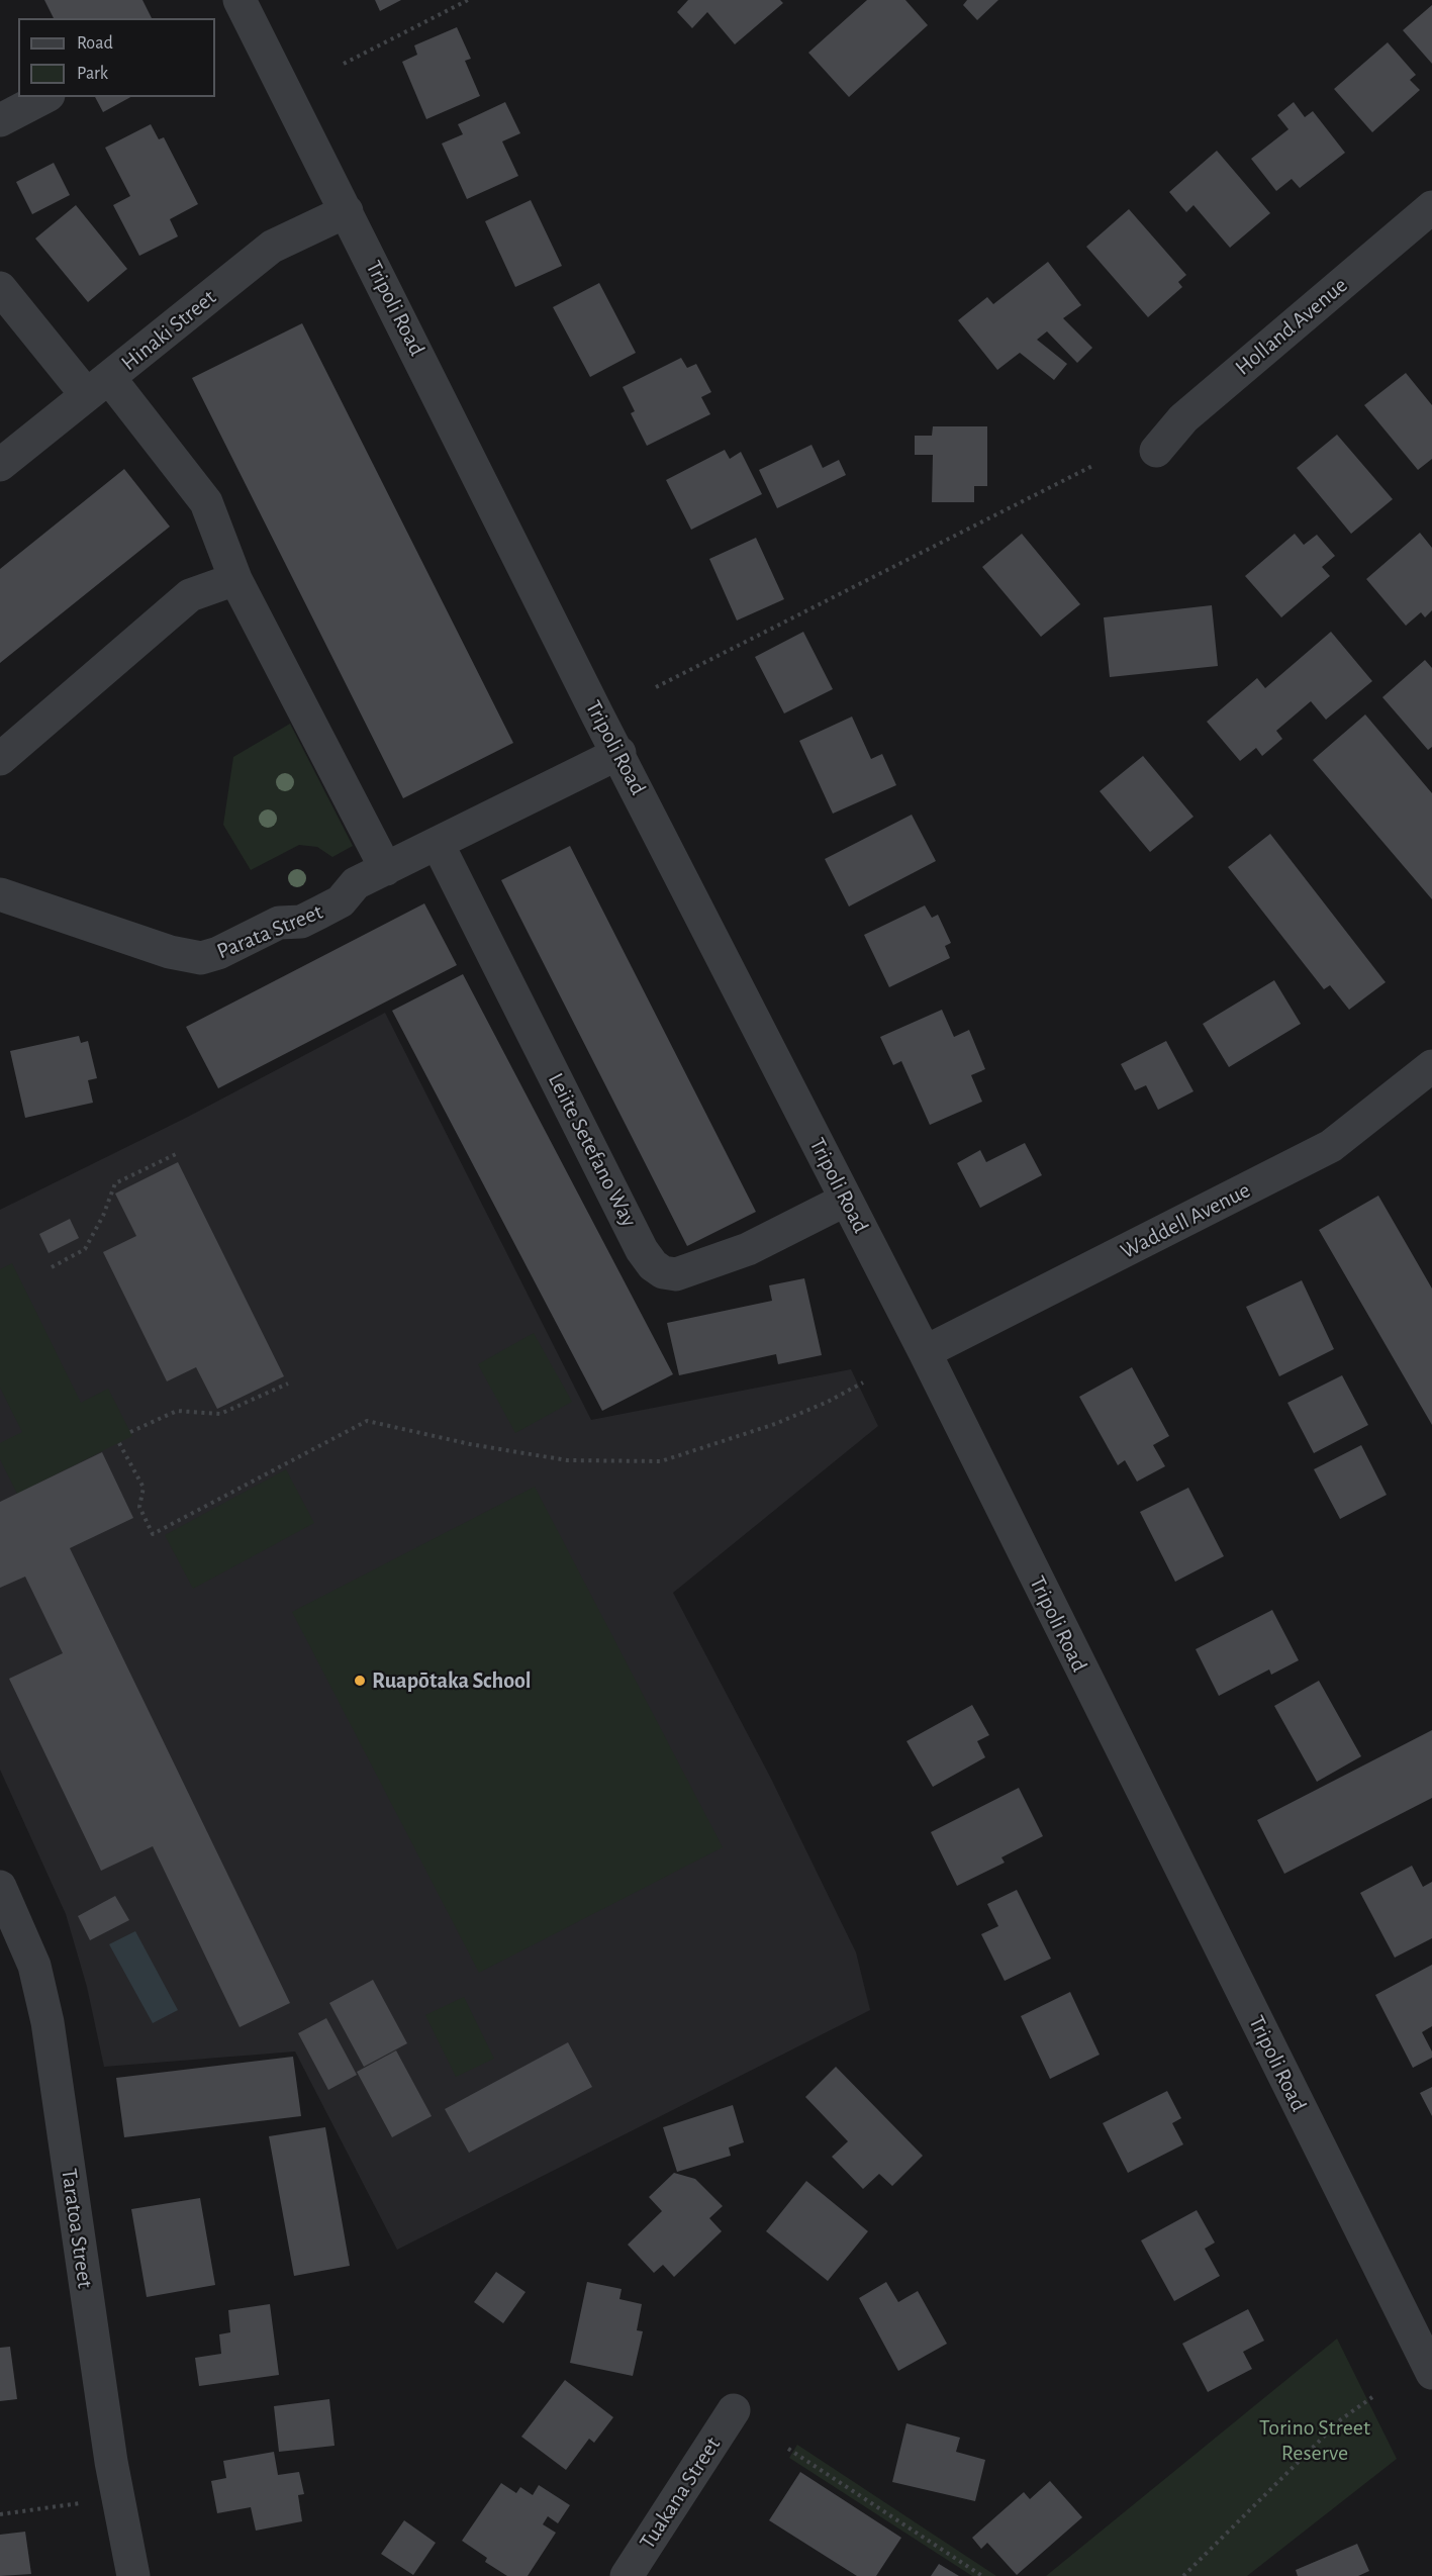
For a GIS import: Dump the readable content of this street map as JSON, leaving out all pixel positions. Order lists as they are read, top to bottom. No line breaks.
{"streets":{"street":["Tripoli Road","Holland Avenue","Hinaki Street","Parata Street","Leiite Setefano Way","Waddell Avenue","Taratoa Street","Tuakana Street"]},"crossings":[["Tripoli Road","Hinaki Street"],["Tripoli Road","Parata Street"],["Tripoli Road","Leiite Setefano Way"],["Tripoli Road","Waddell Avenue"],["Parata Street","Leiite Setefano Way"]],"parks":["Torino Street Reserve"],"places":["Ruapōtaka School"],"legend":["Road","Park"]}
